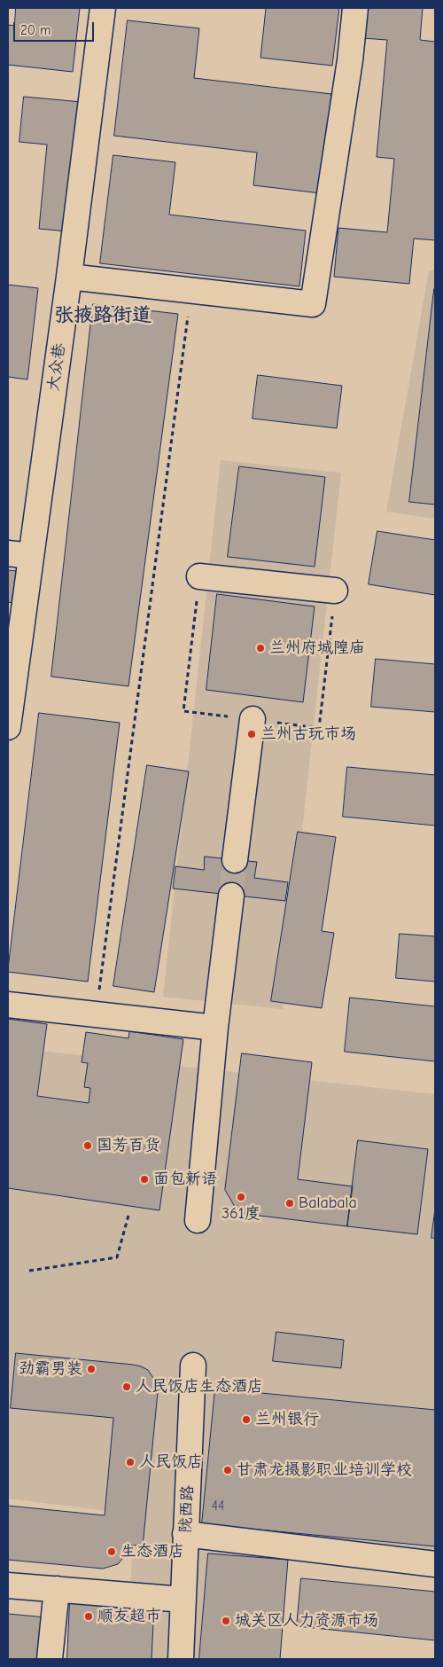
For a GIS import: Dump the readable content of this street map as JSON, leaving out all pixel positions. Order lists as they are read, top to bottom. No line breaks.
{"streets":{"street":["大众巷","陇西路"]},"districts":["张掖路街道"],"places":["兰州府城隍庙","兰州古玩市场","国芳百货","面包新语","361度","Balabala","劲霸男装","人民饭店生态酒店","兰州银行","人民饭店","甘肃龙摄影职业培训学校","生态酒店","顺友超市","城关区人力资源市场"],"house_numbers":["44"],"scale_bar":"20 m"}
